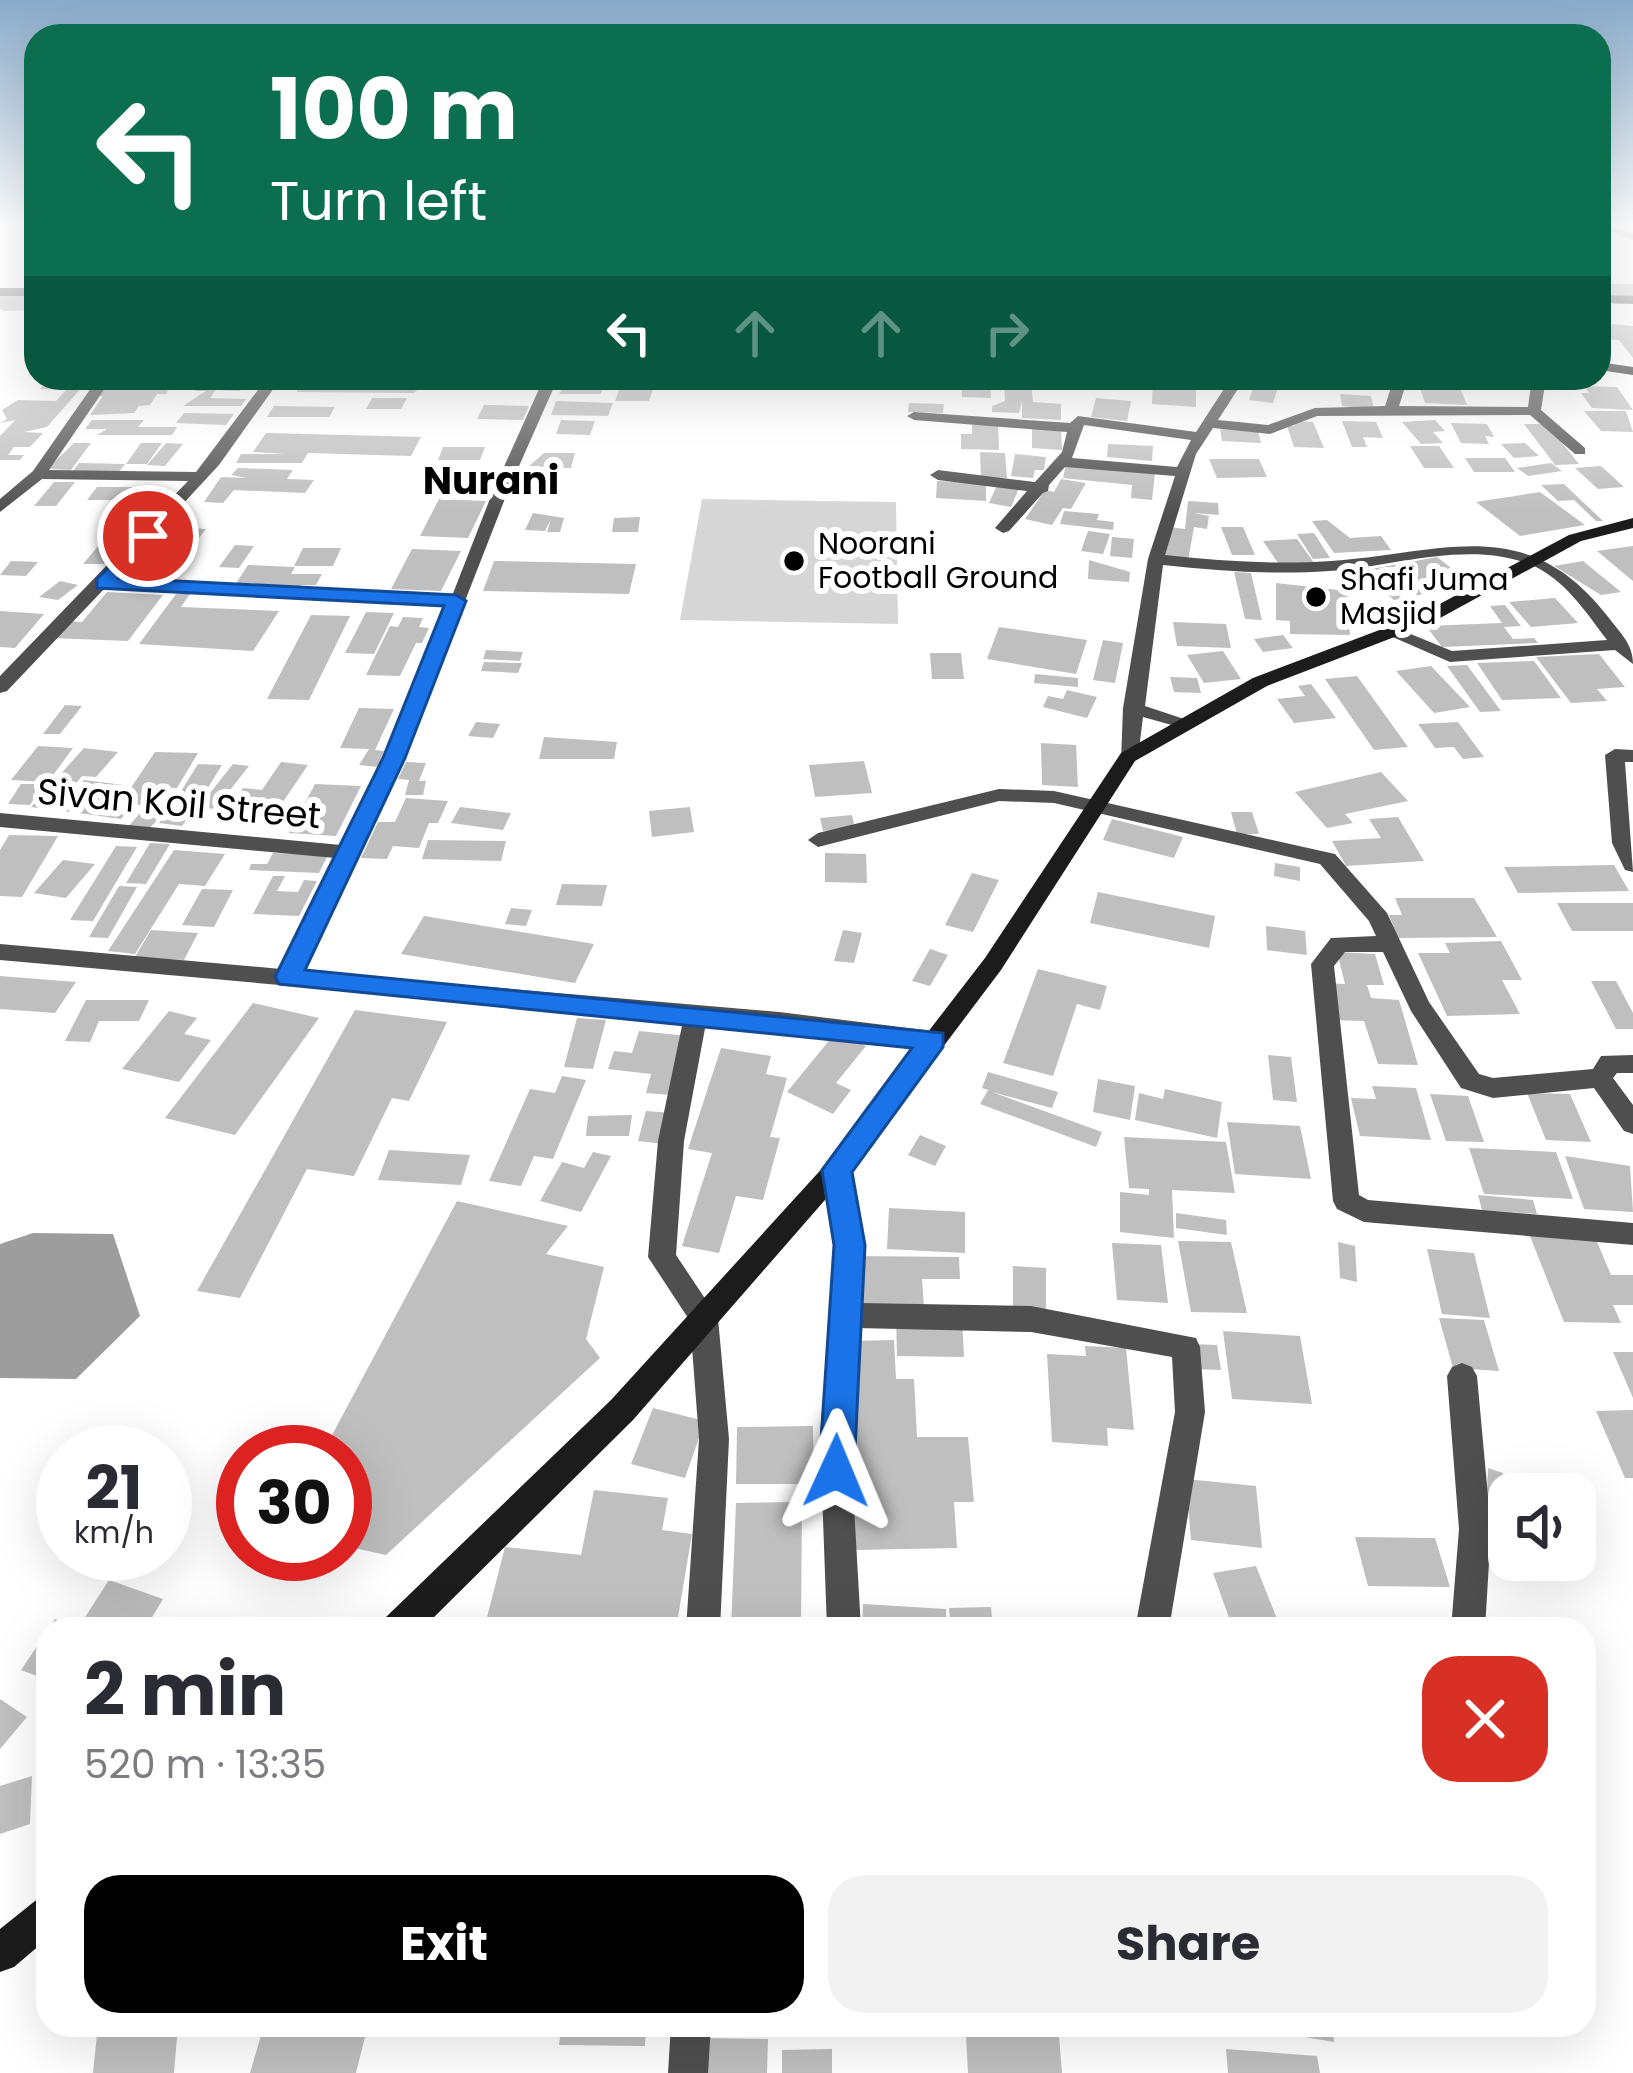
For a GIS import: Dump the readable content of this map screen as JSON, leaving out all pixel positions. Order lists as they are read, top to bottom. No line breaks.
{"streets":{"street":["Sivan Koil Street"]},"districts":["Nurani"],"places":["Noorani Football Ground","Shafi Juma Masjid"],"page":{"turn":["100 m","Turn left"],"speed":"21 km/h","limit":"30","heading":["2 min","520 m · 13:35"],"buttons":["Exit","Share"]}}
